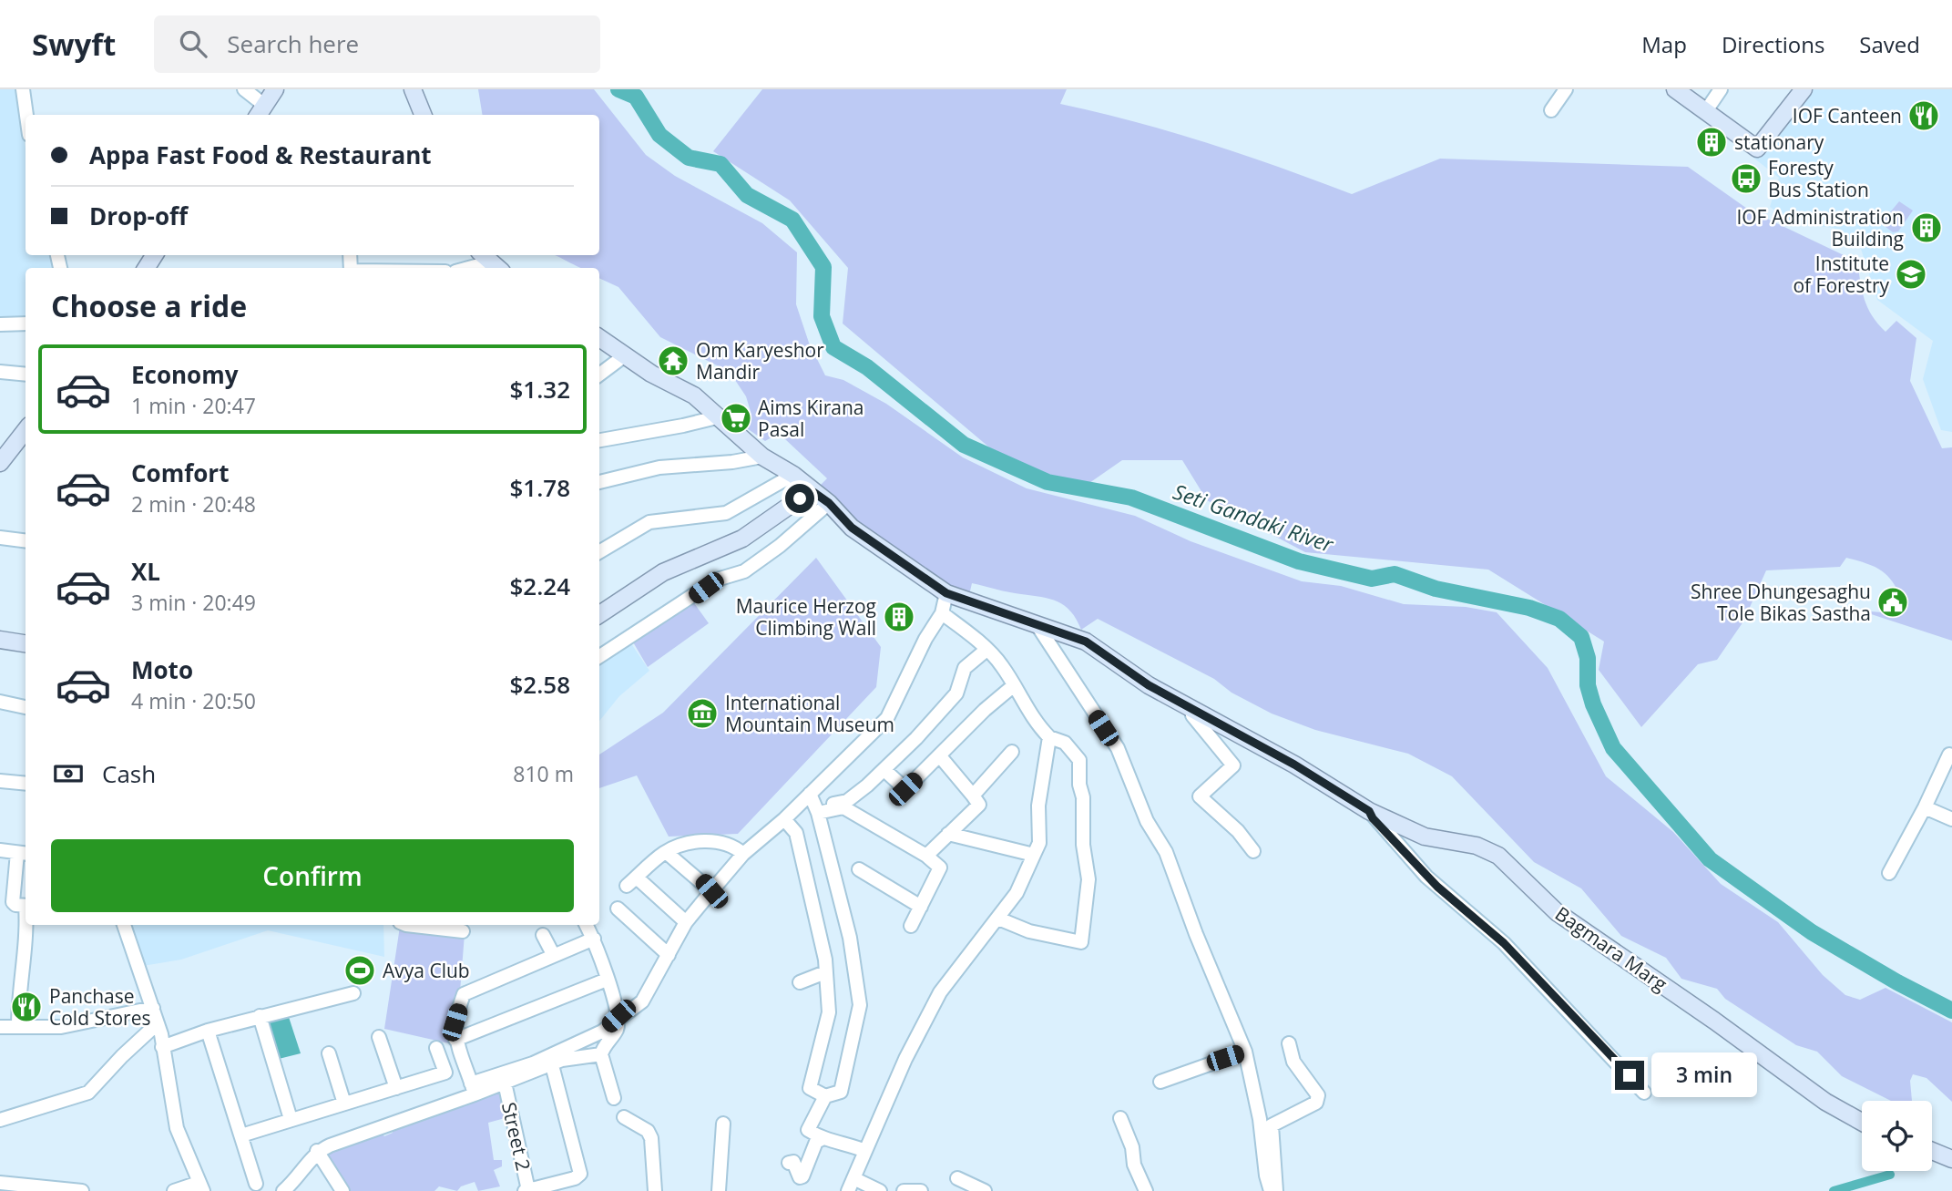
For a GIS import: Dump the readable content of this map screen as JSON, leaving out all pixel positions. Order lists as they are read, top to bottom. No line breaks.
{"streets":{"main road":["Bagmara Marg"],"street":["Street 2"]},"water":["Seti Gandaki River"],"places":{"restaurant":["IOF Canteen","Panchase Cold Stores"],"building":["stationary","IOF Administration Building","Maurice Herzog Climbing Wall"],"bus stop":["Foresty Bus Station"],"school or university":["Institute of Forestry"],"temple":["Om Karyeshor Mandir"],"supermarket":["Aims Kirana Pasal"],"public building":["Shree Dhungesaghu Tole Bikas Sastha"],"museum":["International Mountain Museum"],"sports":["Avya Club"]},"page":{"header":"Swyft","search":"Search here","nav":["Map","Directions","Saved"],"banner":["Appa Fast Food & Restaurant","Drop-off"],"heading":"Choose a ride","list":[{"name":"Economy","note":"1 min · 20:47","value":"$1.32"},{"name":"Comfort","note":"2 min · 20:48","value":"$1.78"},{"name":"XL","note":"3 min · 20:49","value":"$2.24"},{"name":"Moto","note":"4 min · 20:50","value":"$2.58"}],"pay":["Cash","810 m"],"buttons":"Confirm","bubble":"3 min"}}
